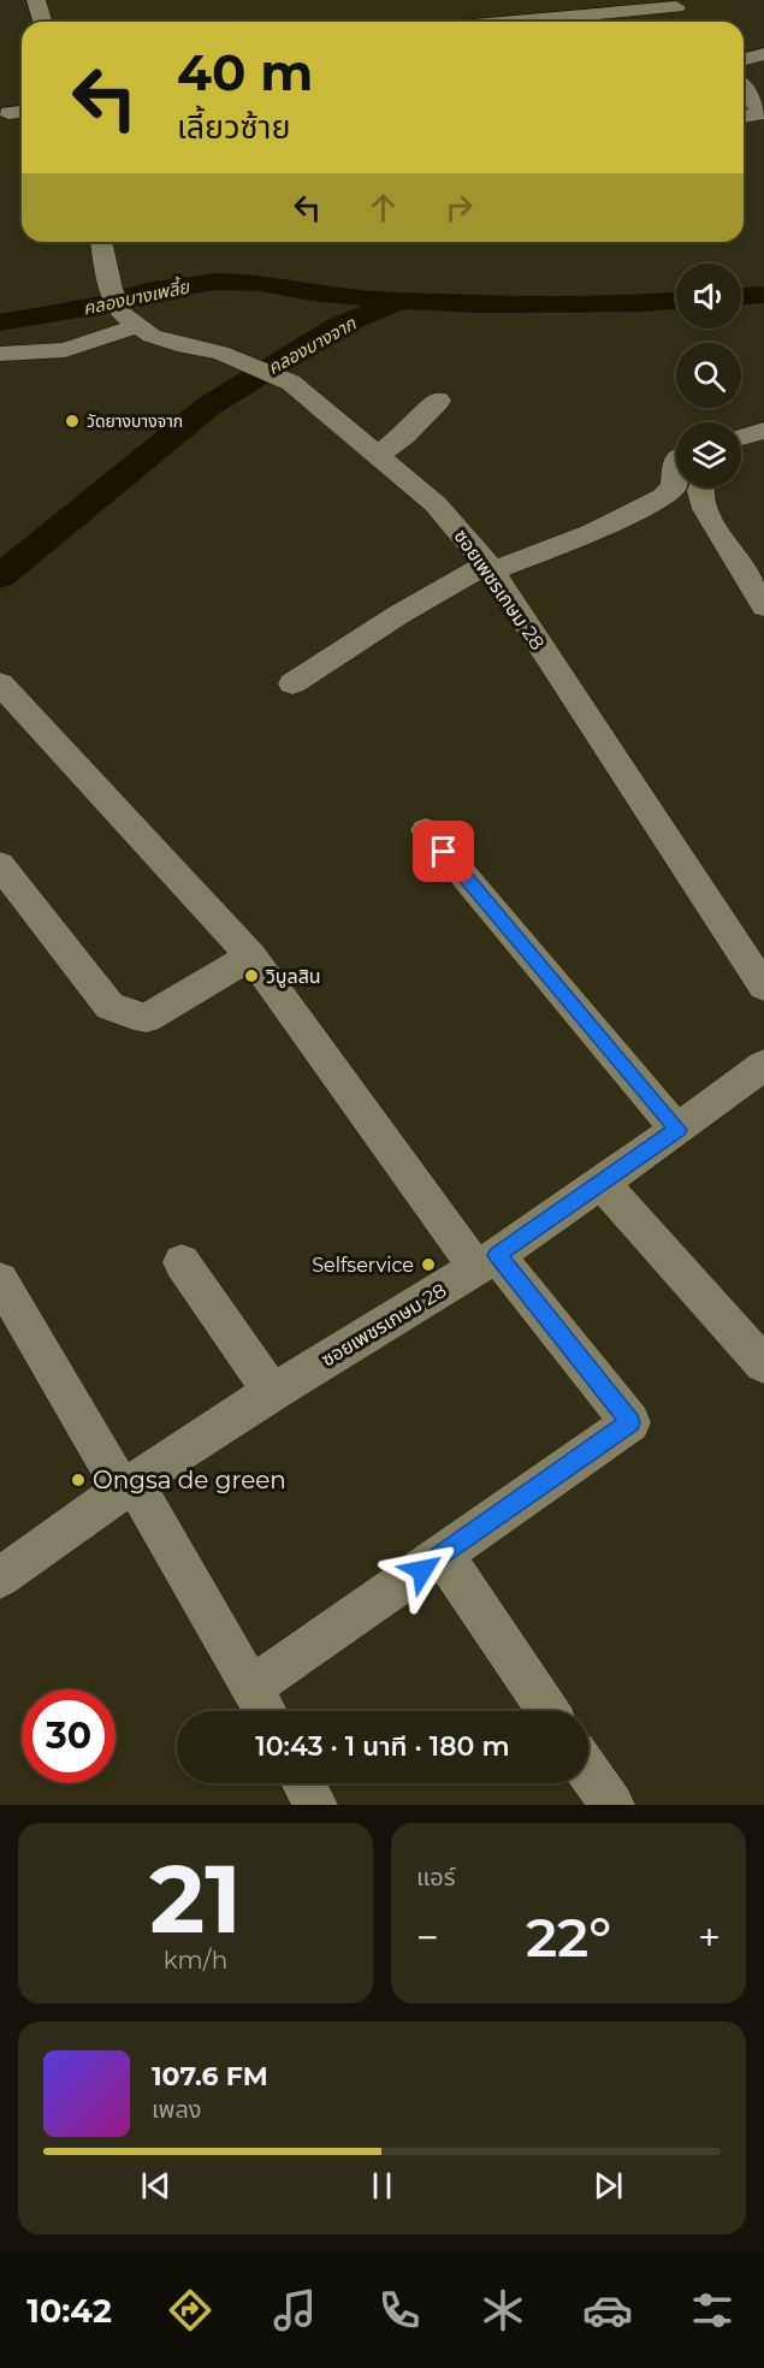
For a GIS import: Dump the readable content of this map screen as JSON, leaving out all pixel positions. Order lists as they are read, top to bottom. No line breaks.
{"streets":{"street":["ซอยเพชรเกษม 28"]},"water":["คลองบางเพลี้ย","คลองบางจาก"],"places":["วัดยางบางจาก","วิบูลสิน","Selfservice","Ongsa de green"],"page":{"turn":["40 m","เลี้ยวซ้าย"],"limit":"30","trip":"10:43 · 1 นาที · 180 m","tile":[["21","km/h"],"แอร์"],"heat":["−","22°","+"],"song":["107.6 FM","เพลง"],"tabs":"10:42"}}
